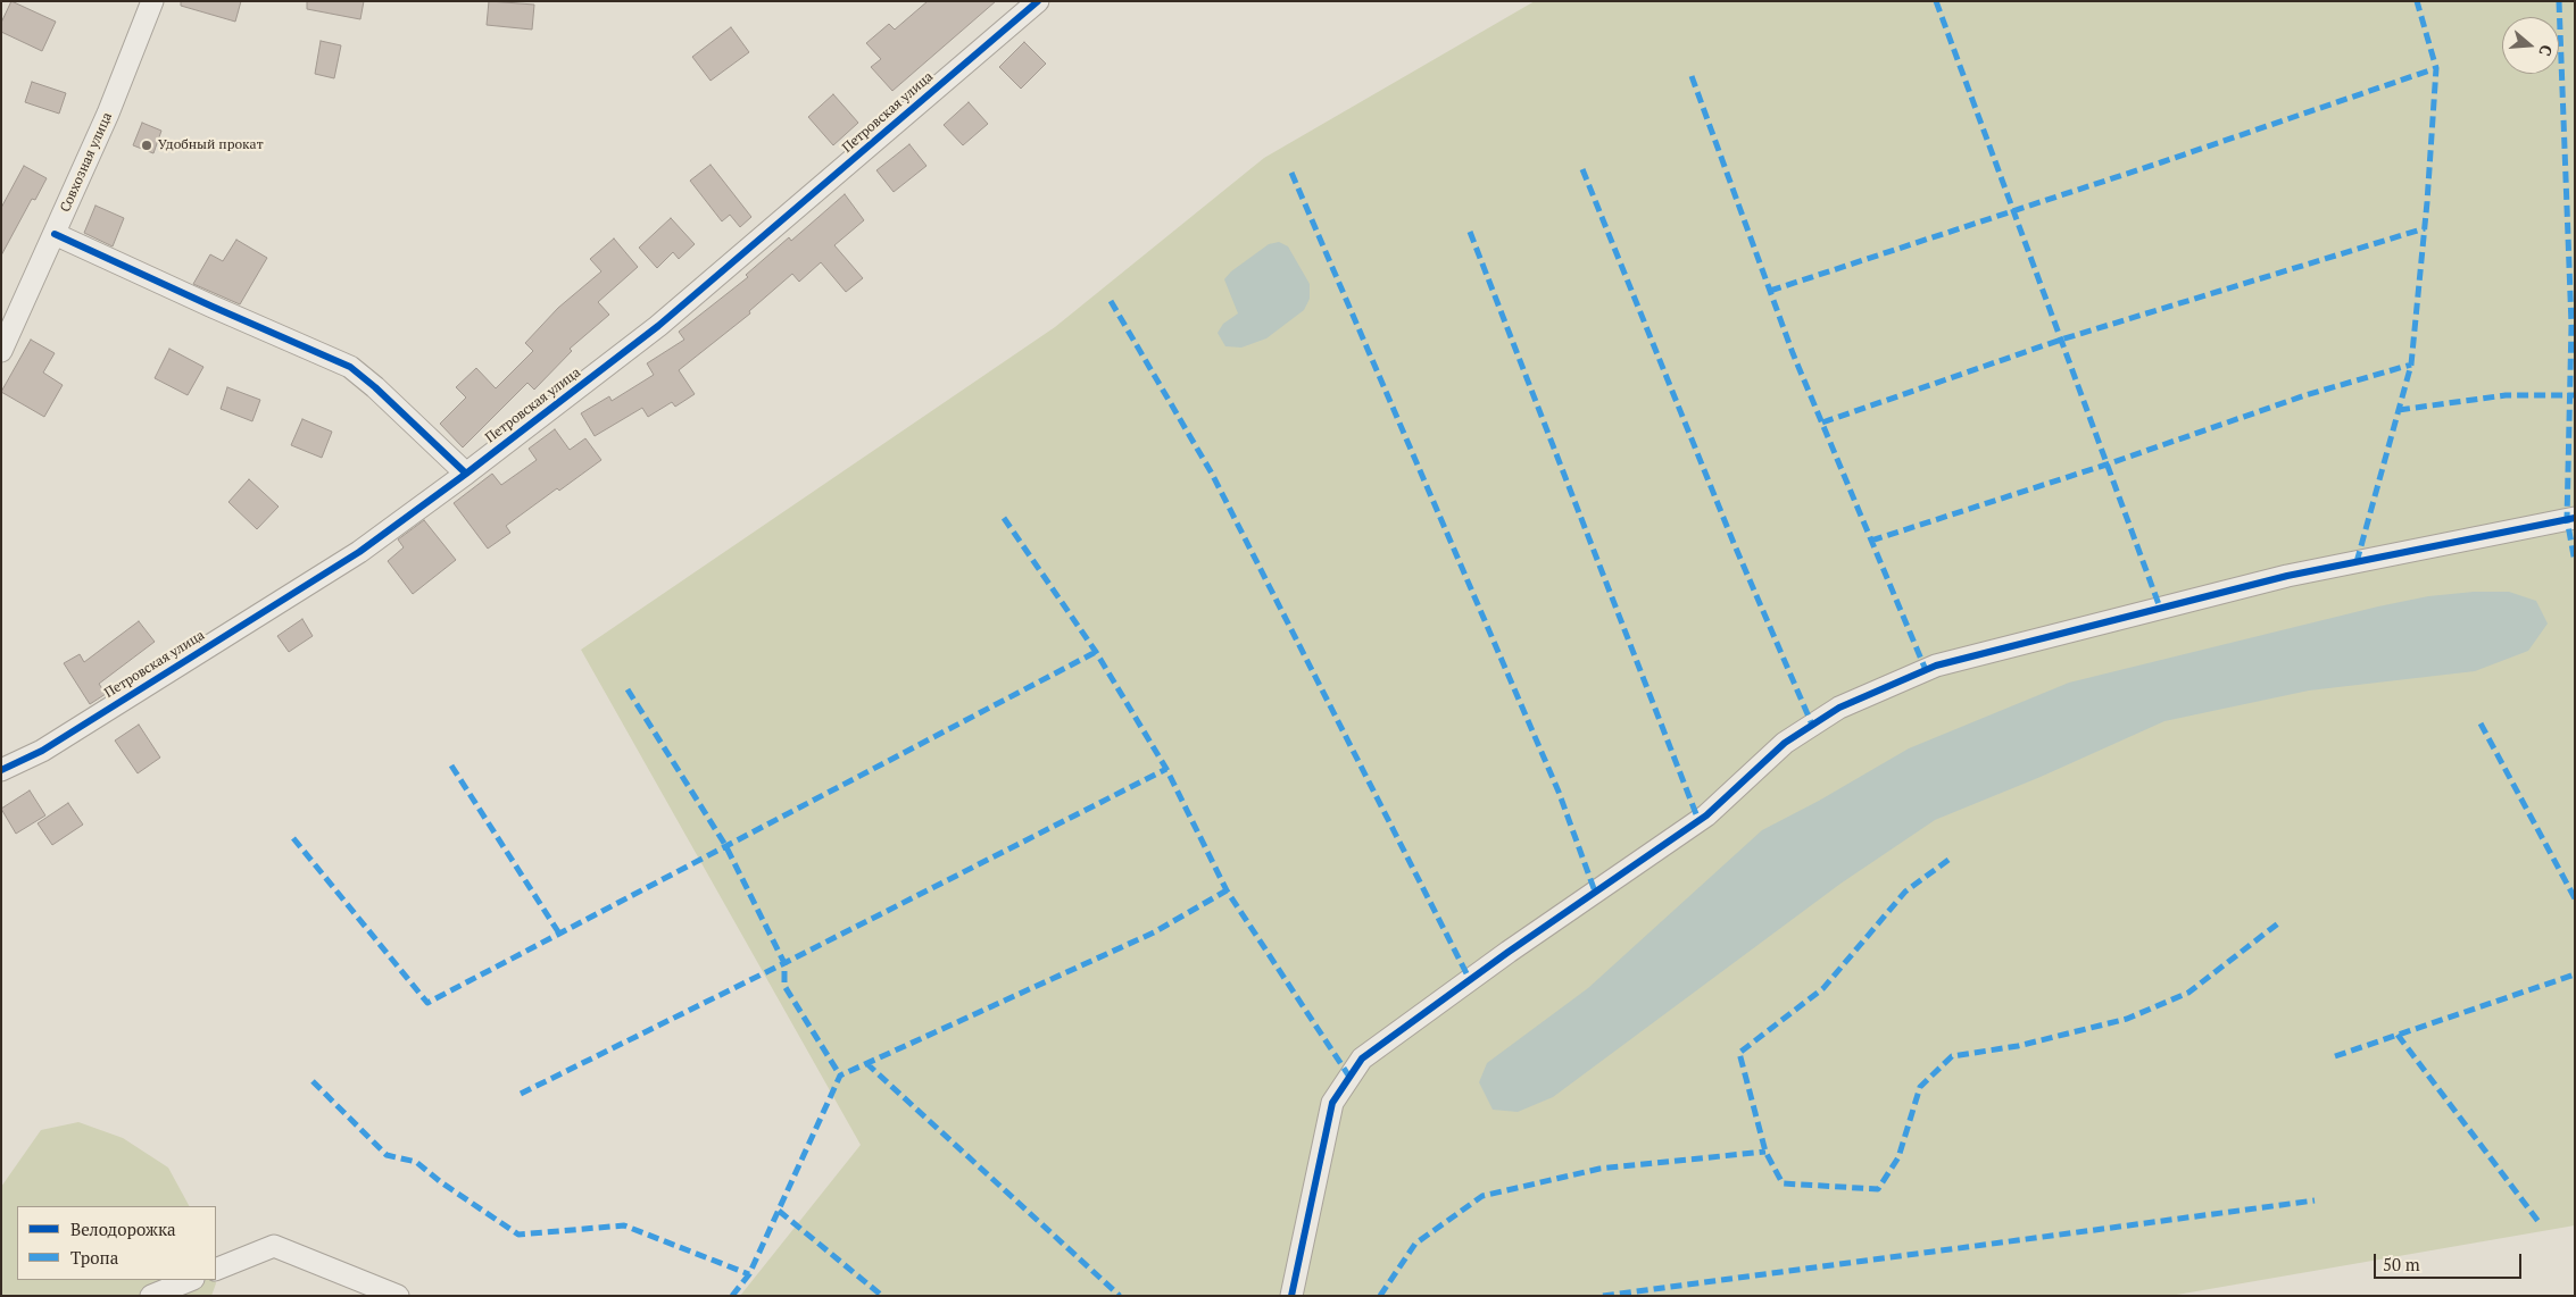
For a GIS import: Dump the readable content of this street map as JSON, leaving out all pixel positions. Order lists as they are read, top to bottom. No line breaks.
{"streets":{"street":["Петровская улица","Совхозная улица"]},"places":["Удобный прокат"],"legend":["Велодорожка","Тропа"],"scale_bar":"50 m","north":"right"}
